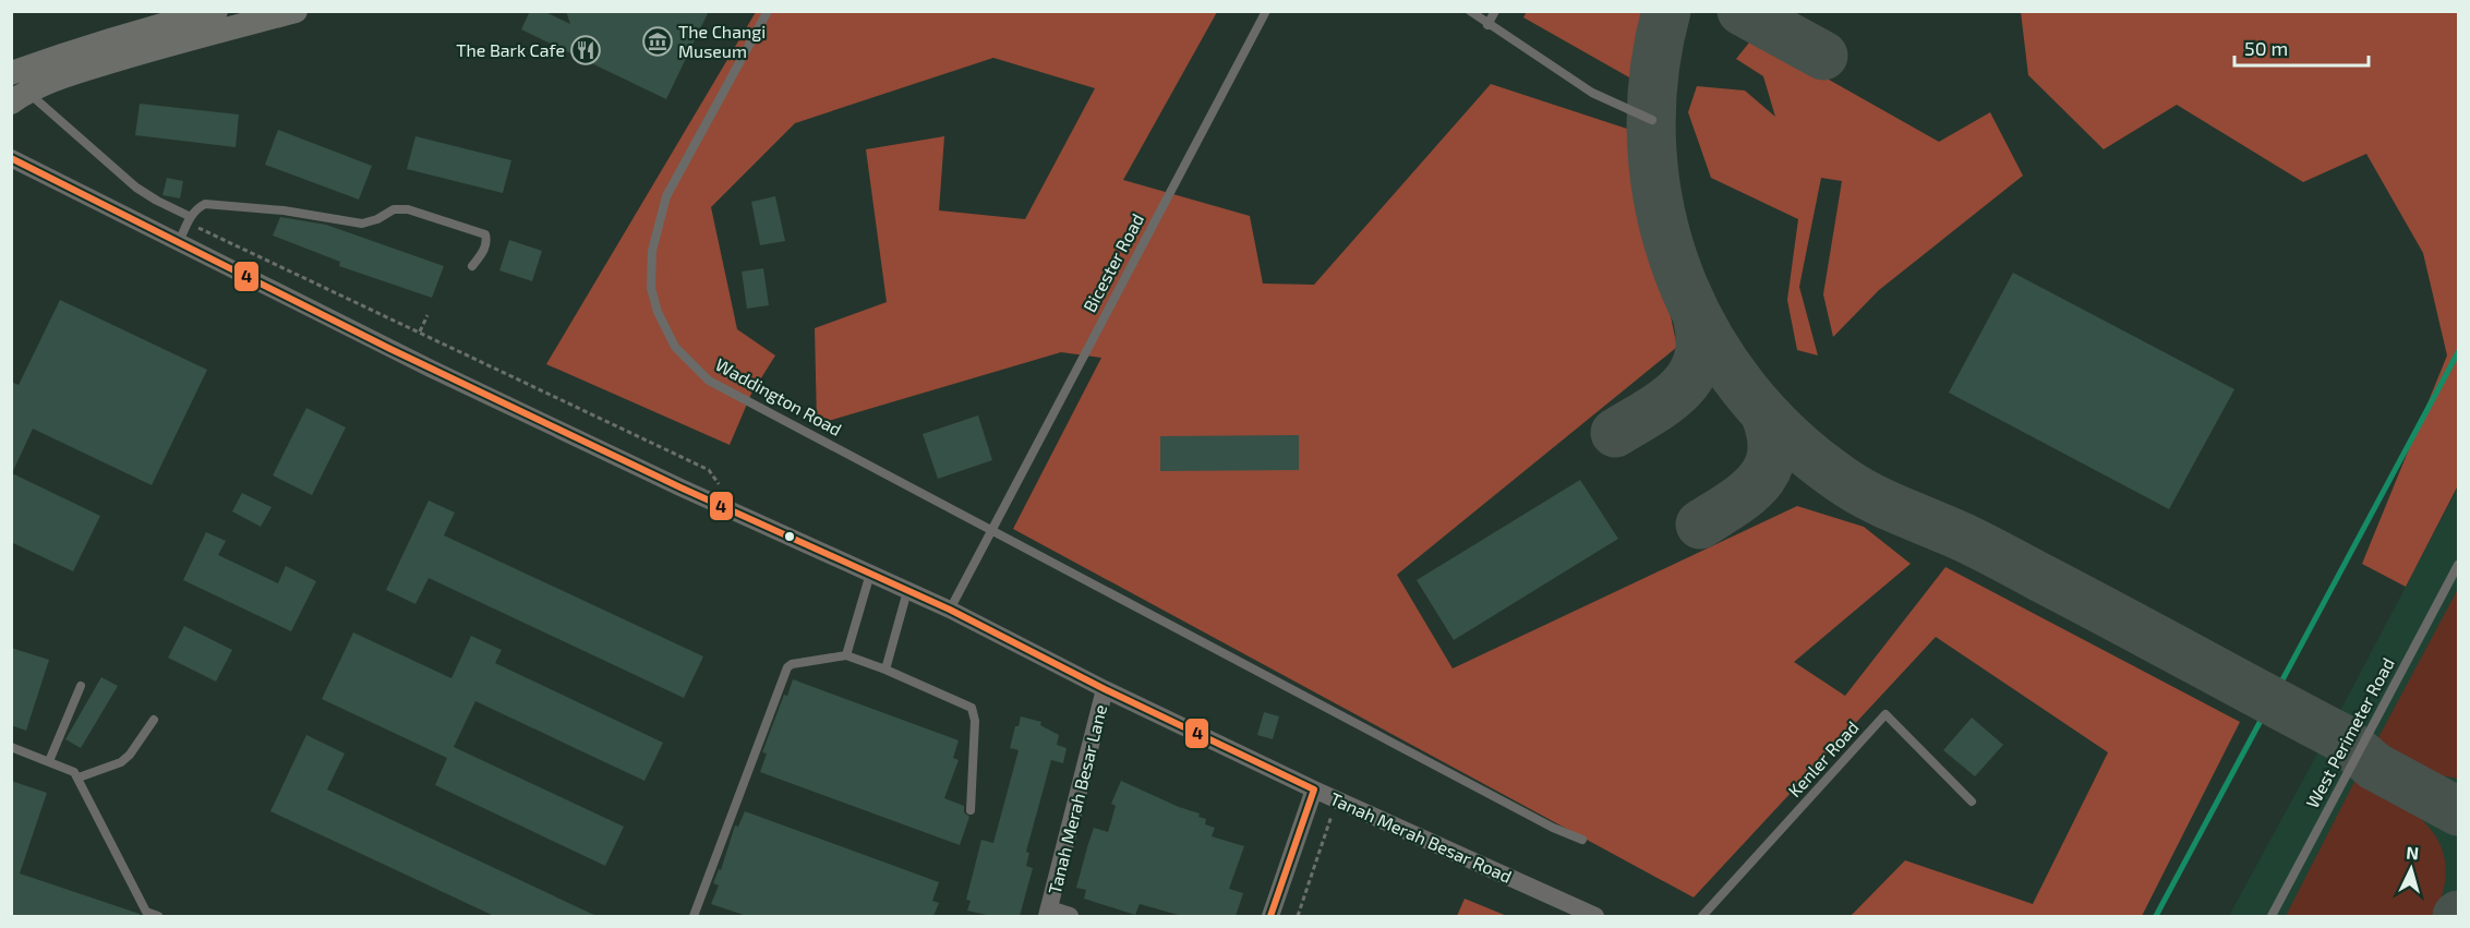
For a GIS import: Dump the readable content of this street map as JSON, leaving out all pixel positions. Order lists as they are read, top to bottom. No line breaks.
{"streets":{"street":["Tanah Merah Besar Lane","Tanah Merah Besar Road"],"lane":["Bicester Road","Waddington Road","West Perimeter Road","Kenler Road"]},"crossings":[["Bicester Road","Waddington Road"],["Bicester Road","Tanah Merah Besar Road"],["Tanah Merah Besar Lane","Tanah Merah Besar Road"]],"places":{"museum":["The Changi Museum"],"restaurant":["The Bark Cafe"]},"lines":["transit line 4"],"scale_bar":"50 m","north":"top"}
